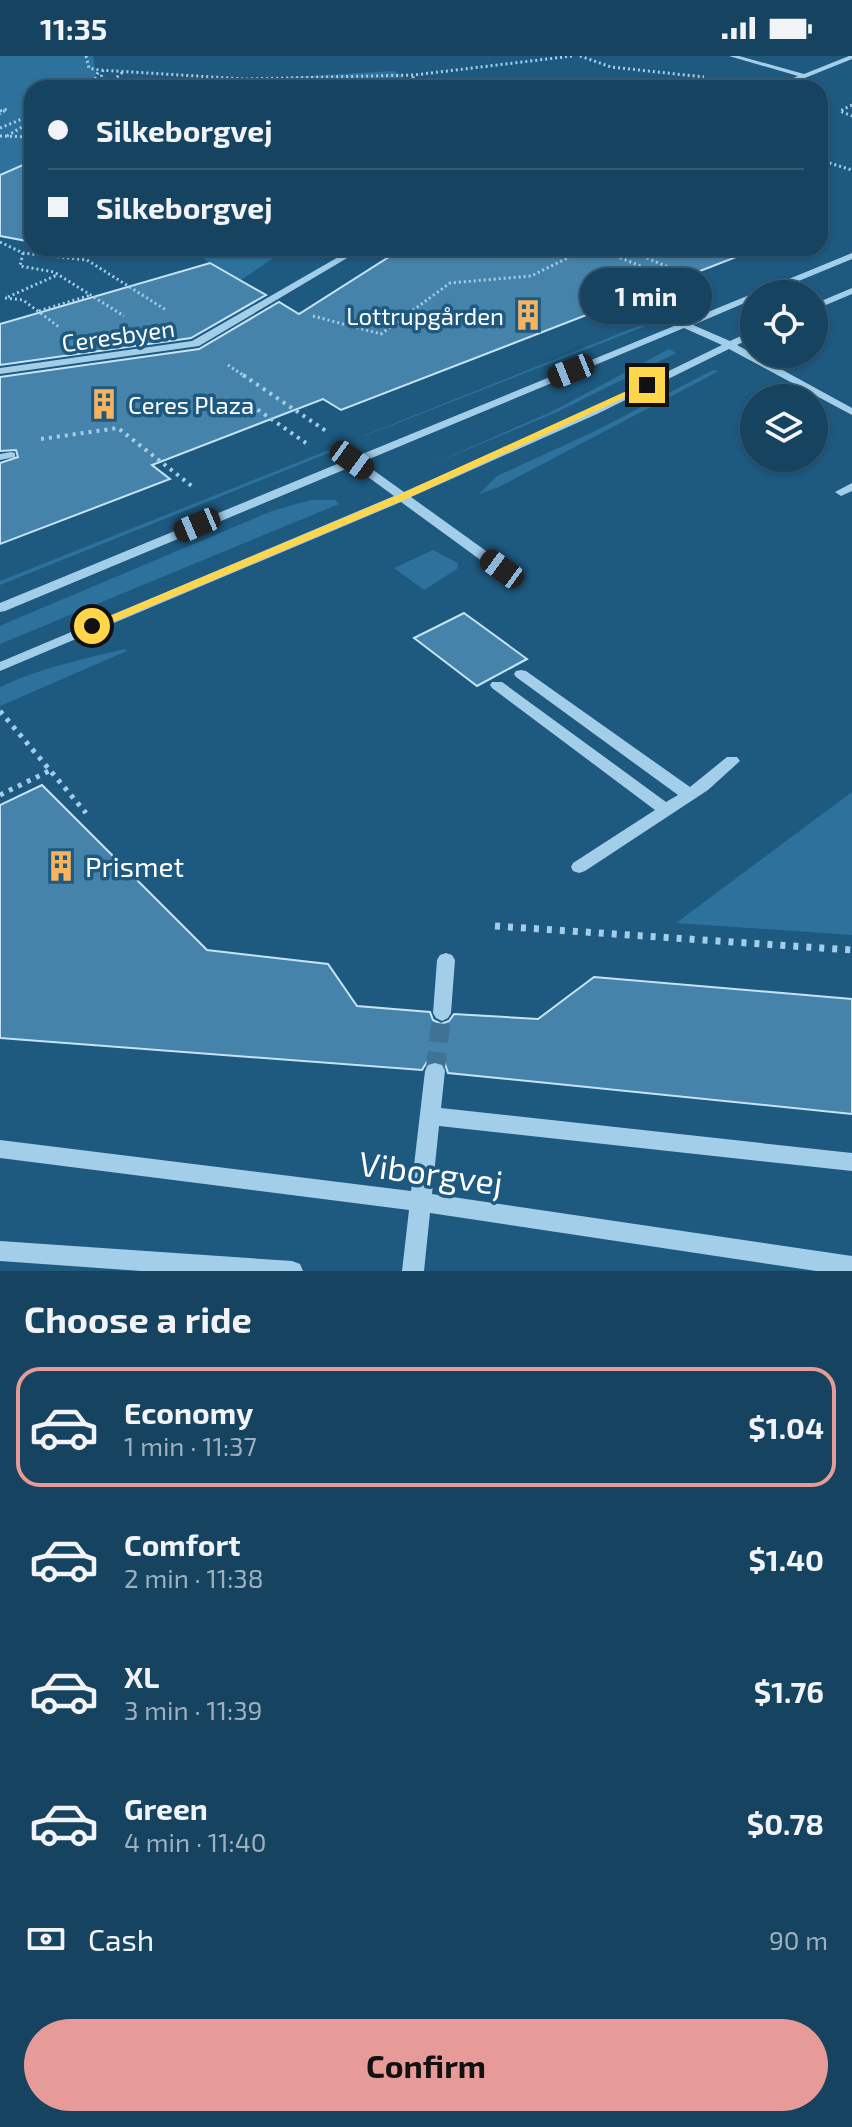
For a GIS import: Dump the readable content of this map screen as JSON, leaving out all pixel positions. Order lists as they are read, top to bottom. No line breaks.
{"streets":{"street":["Ceresbyen","Viborgvej"]},"places":{"building":["Lottrupgården","Ceres Plaza","Prismet"]},"page":{"status":"11:35","banner":["Silkeborgvej","Silkeborgvej"],"bubble":"1 min","heading":"Choose a ride","list":[{"name":"Economy","note":"1 min · 11:37","value":"$1.04"},{"name":"Comfort","note":"2 min · 11:38","value":"$1.40"},{"name":"XL","note":"3 min · 11:39","value":"$1.76"},{"name":"Green","note":"4 min · 11:40","value":"$0.78"}],"pay":["Cash","90 m"],"buttons":"Confirm"}}
